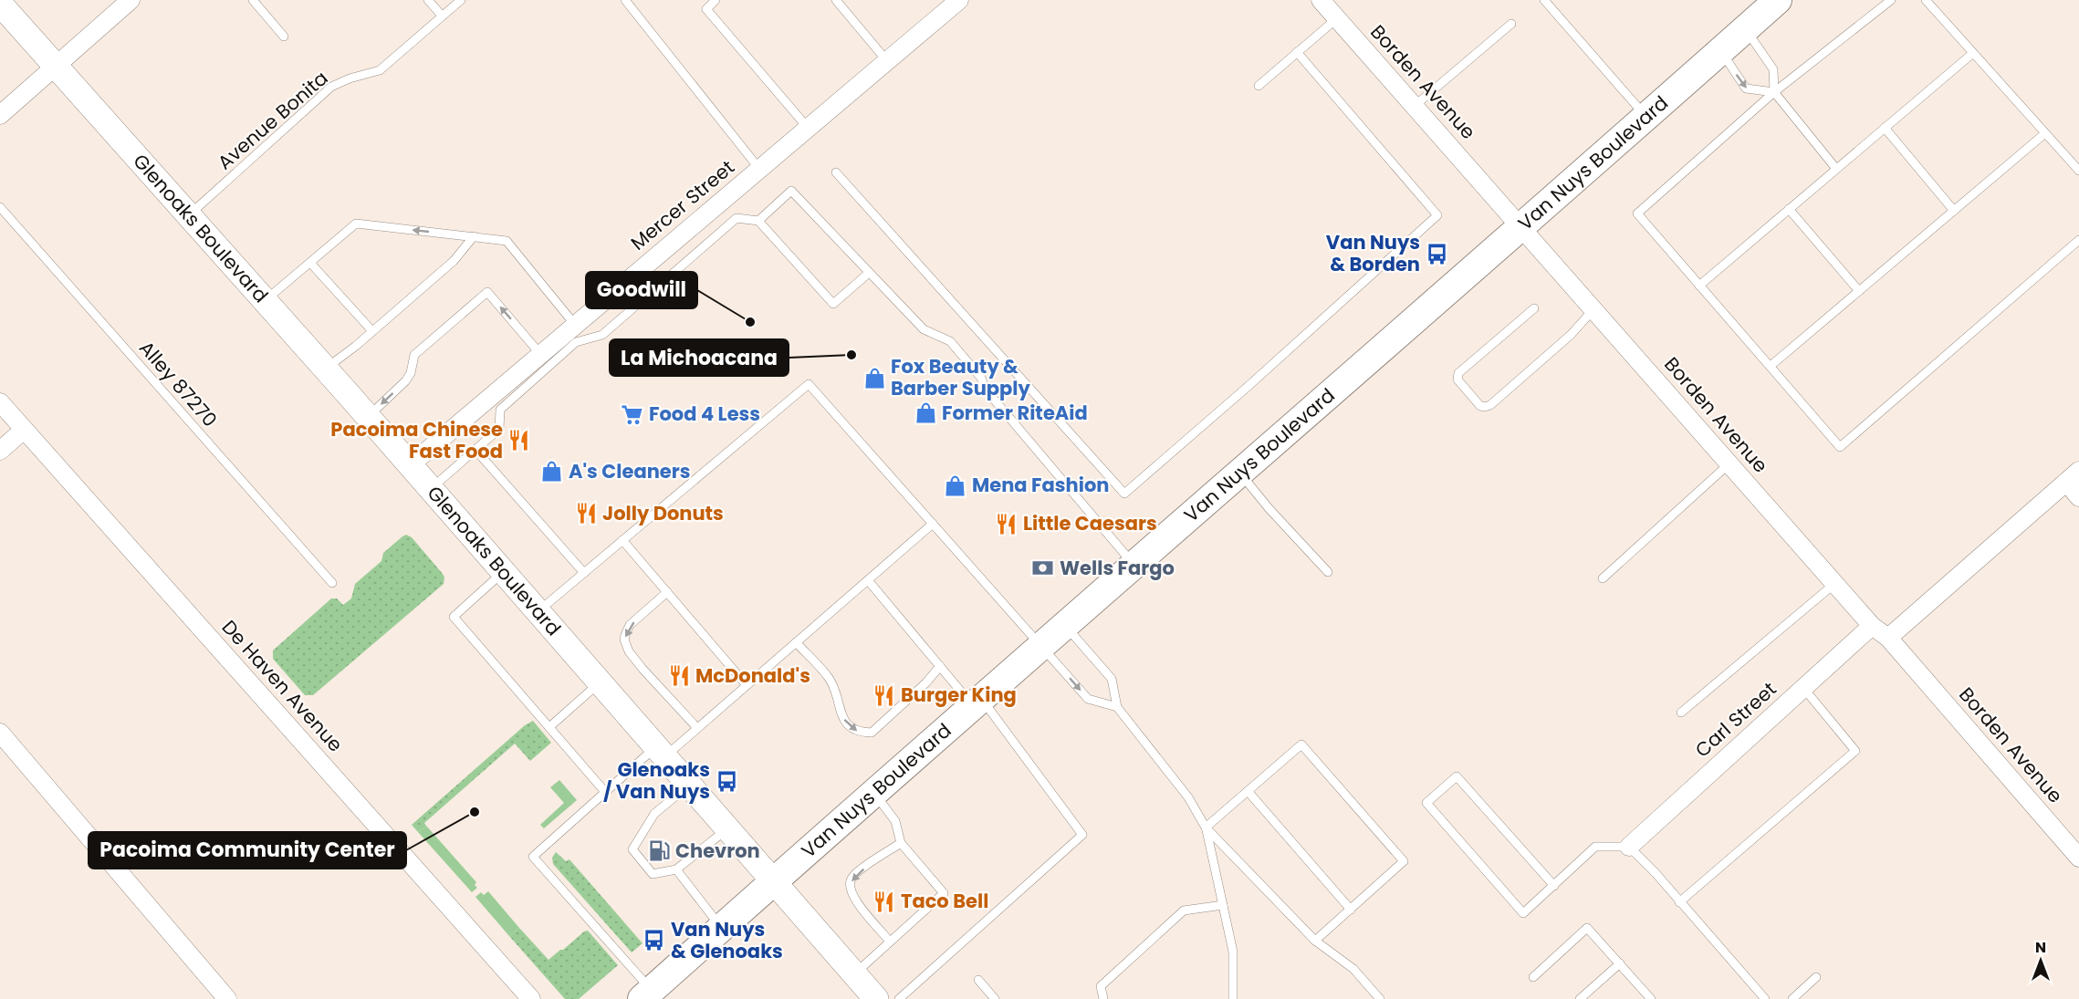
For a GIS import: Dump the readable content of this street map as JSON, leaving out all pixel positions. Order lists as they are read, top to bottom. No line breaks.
{"streets":{"main road":["Van Nuys Boulevard","Glenoaks Boulevard"],"street":["Borden Avenue","Mercer Street","De Haven Avenue","Carl Street"],"lane":["Avenue Bonita","Alley 87270"]},"crossings":[["Borden Avenue","Van Nuys Boulevard"],["Borden Avenue","Carl Street"],["Avenue Bonita","Glenoaks Boulevard"],["Van Nuys Boulevard","Glenoaks Boulevard"],["Mercer Street","Glenoaks Boulevard"]],"places":{"bus stop":["Van Nuys & Borden","Glenoaks / Van Nuys","Van Nuys & Glenoaks"],"other":["Goodwill","La Michoacana","Pacoima Community Center"],"shop":["Fox Beauty & Barber Supply","Former RiteAid","A's Cleaners","Mena Fashion"],"supermarket":["Food 4 Less"],"restaurant":["Pacoima Chinese Fast Food","Jolly Donuts","Little Caesars","McDonald's","Burger King","Taco Bell"],"bank":["Wells Fargo"],"fuel station":["Chevron"]},"north":"top"}
